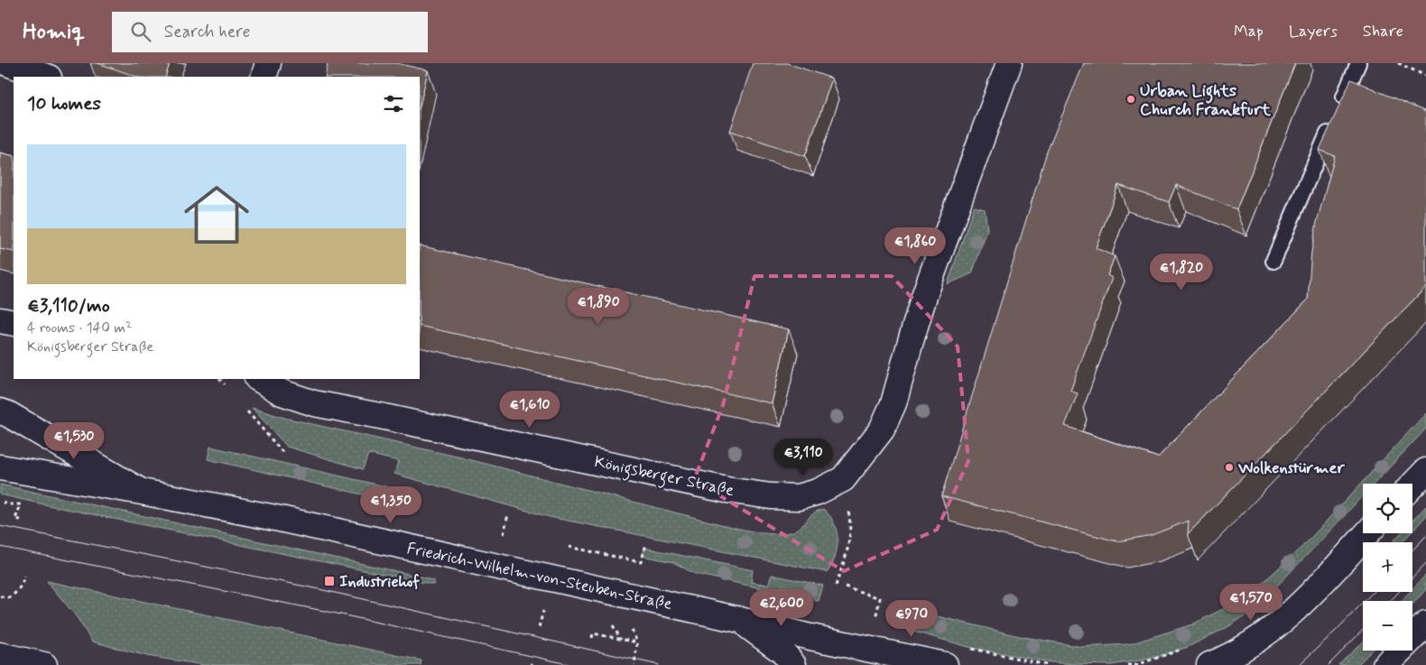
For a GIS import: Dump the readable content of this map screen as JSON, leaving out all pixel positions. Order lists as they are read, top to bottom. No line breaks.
{"streets":{"main road":["Königsberger Straße","Friedrich-Wilhelm-von-Steuben-Straße"]},"places":{"other":["Urban Lights Church Frankfurt","Wolkenstürmer"],"transit":["Industriehof"]},"page":{"header":"Homiq","search":"Search here","nav":["Map","Layers","Share"],"heading":"10 homes","list":[{"name":"€3,110/mo","note":"4 rooms · 140 m² · Königsberger Straße"}],"price":["€1,860","€1,820","€1,890","€1,610","€1,530","€3,110","€1,350","€1,570","€2,600","€970"],"map_buttons":["+","−"]}}
